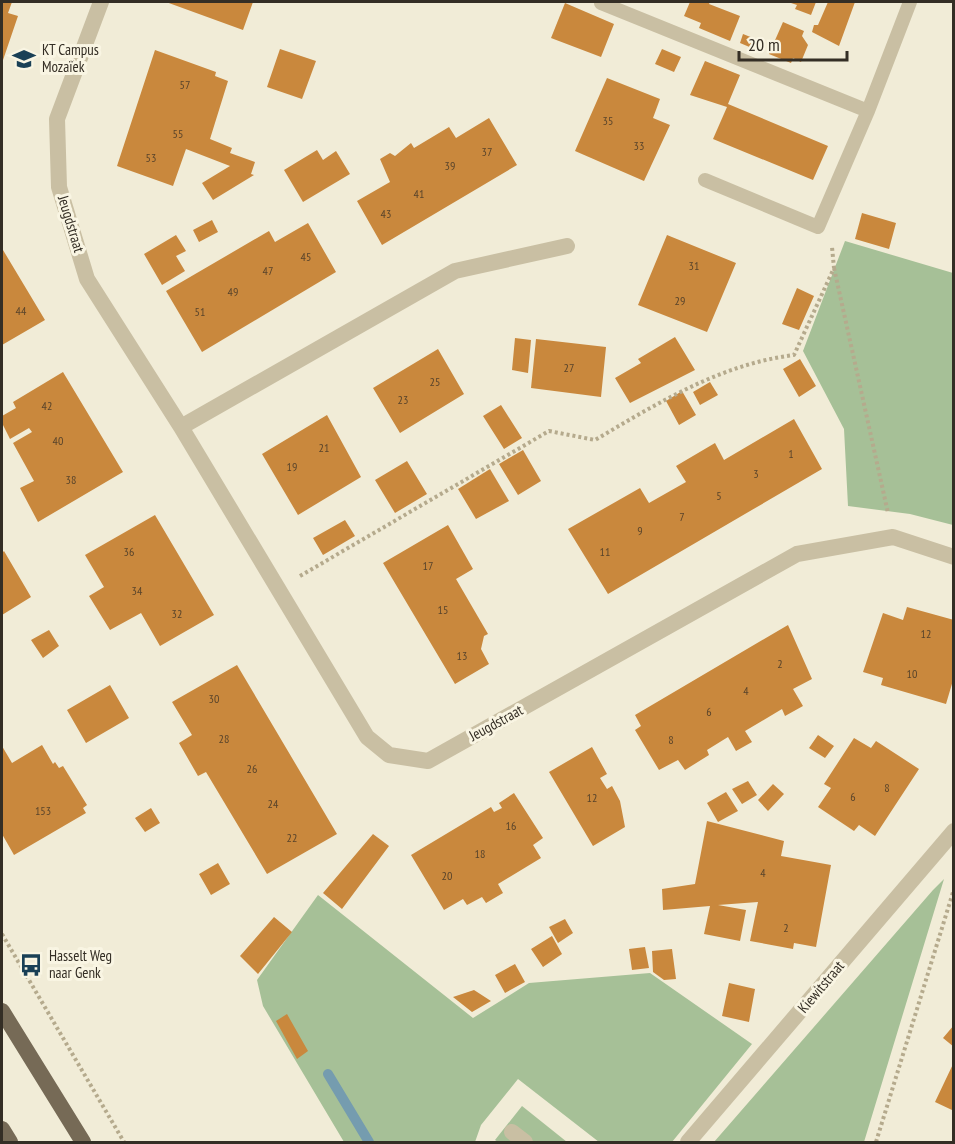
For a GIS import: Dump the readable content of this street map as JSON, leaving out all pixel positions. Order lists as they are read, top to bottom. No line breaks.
{"streets":{"street":["Jeugdstraat","Kiewitstraat"]},"places":{"school or university":["KT Campus Mozaïek"],"bus stop":["Hasselt Weg naar Genk"]},"house_numbers":["57","35","55","33","37","53","39","41","43","45","31","47","49","29","44","51","27","25","23","42","40","21","1","19","3","38","5","7","9","36","11","17","34","15","32","12","13","2","10","4","30","6","28","8","26","8","6","12","24","153","16","22","18","4","20","2"],"scale_bar":"20 m"}
